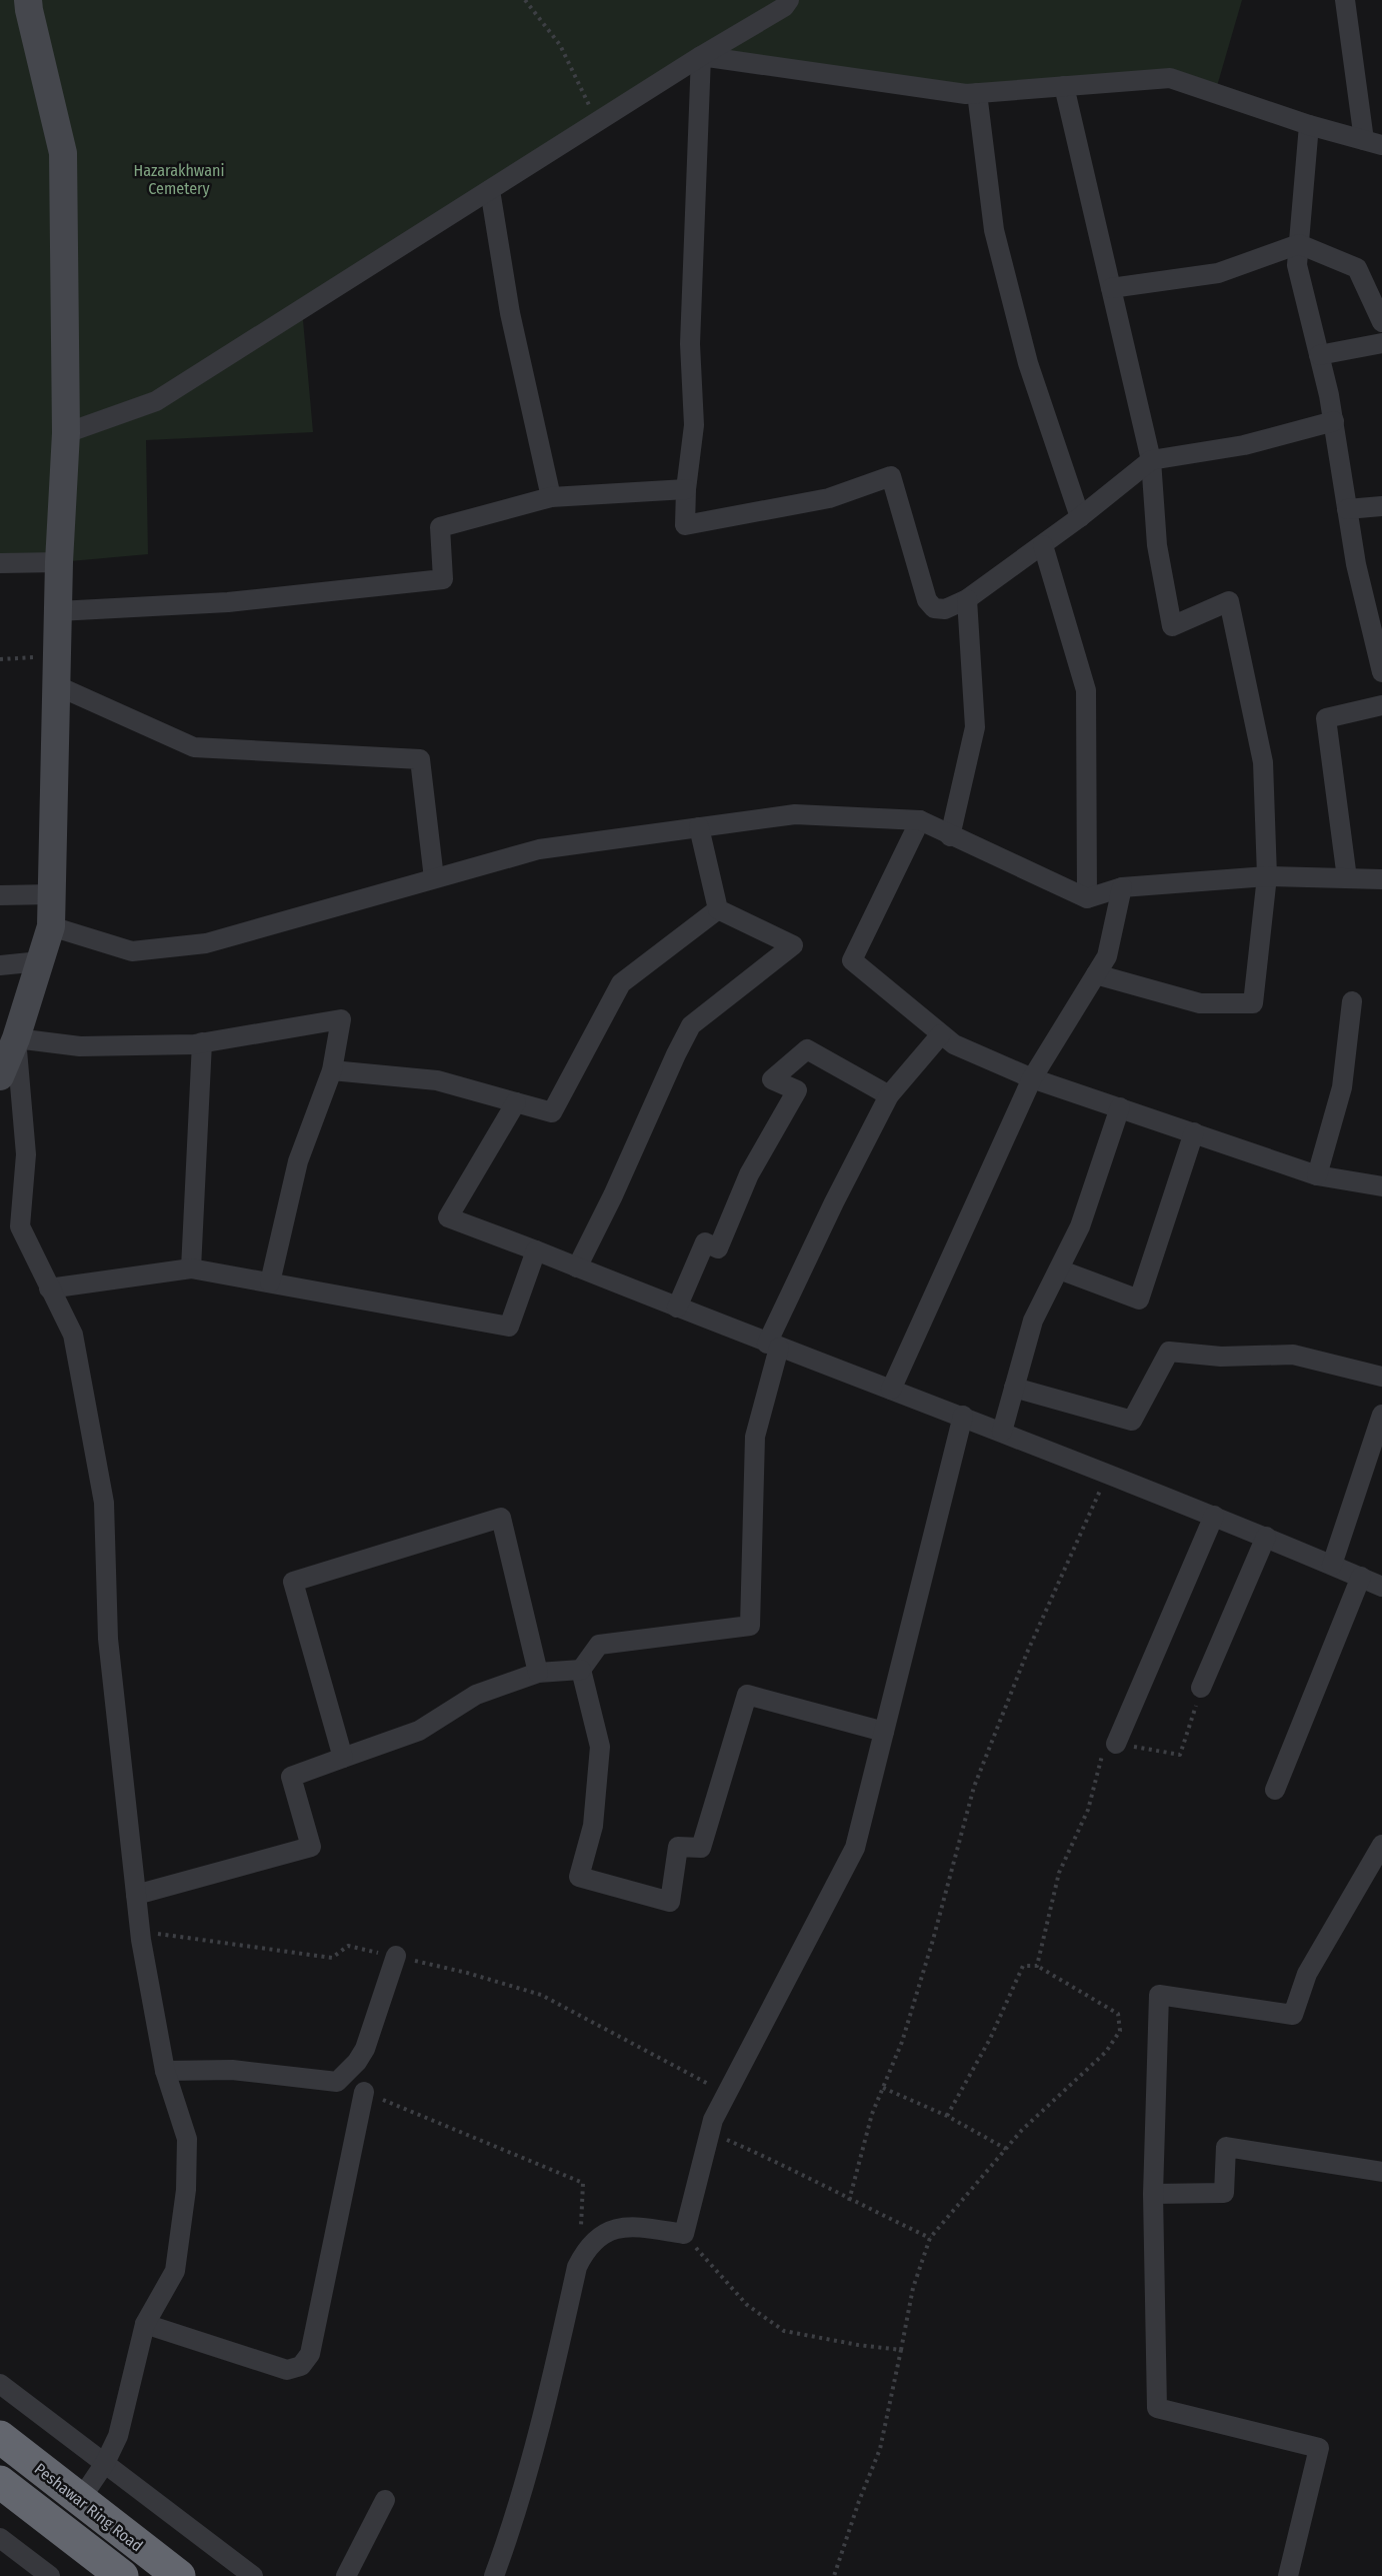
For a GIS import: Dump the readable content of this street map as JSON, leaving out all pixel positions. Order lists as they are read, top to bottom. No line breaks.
{"streets":{"highway":["Peshawar Ring Road"]},"parks":["Hazarakhwani Cemetery"]}
